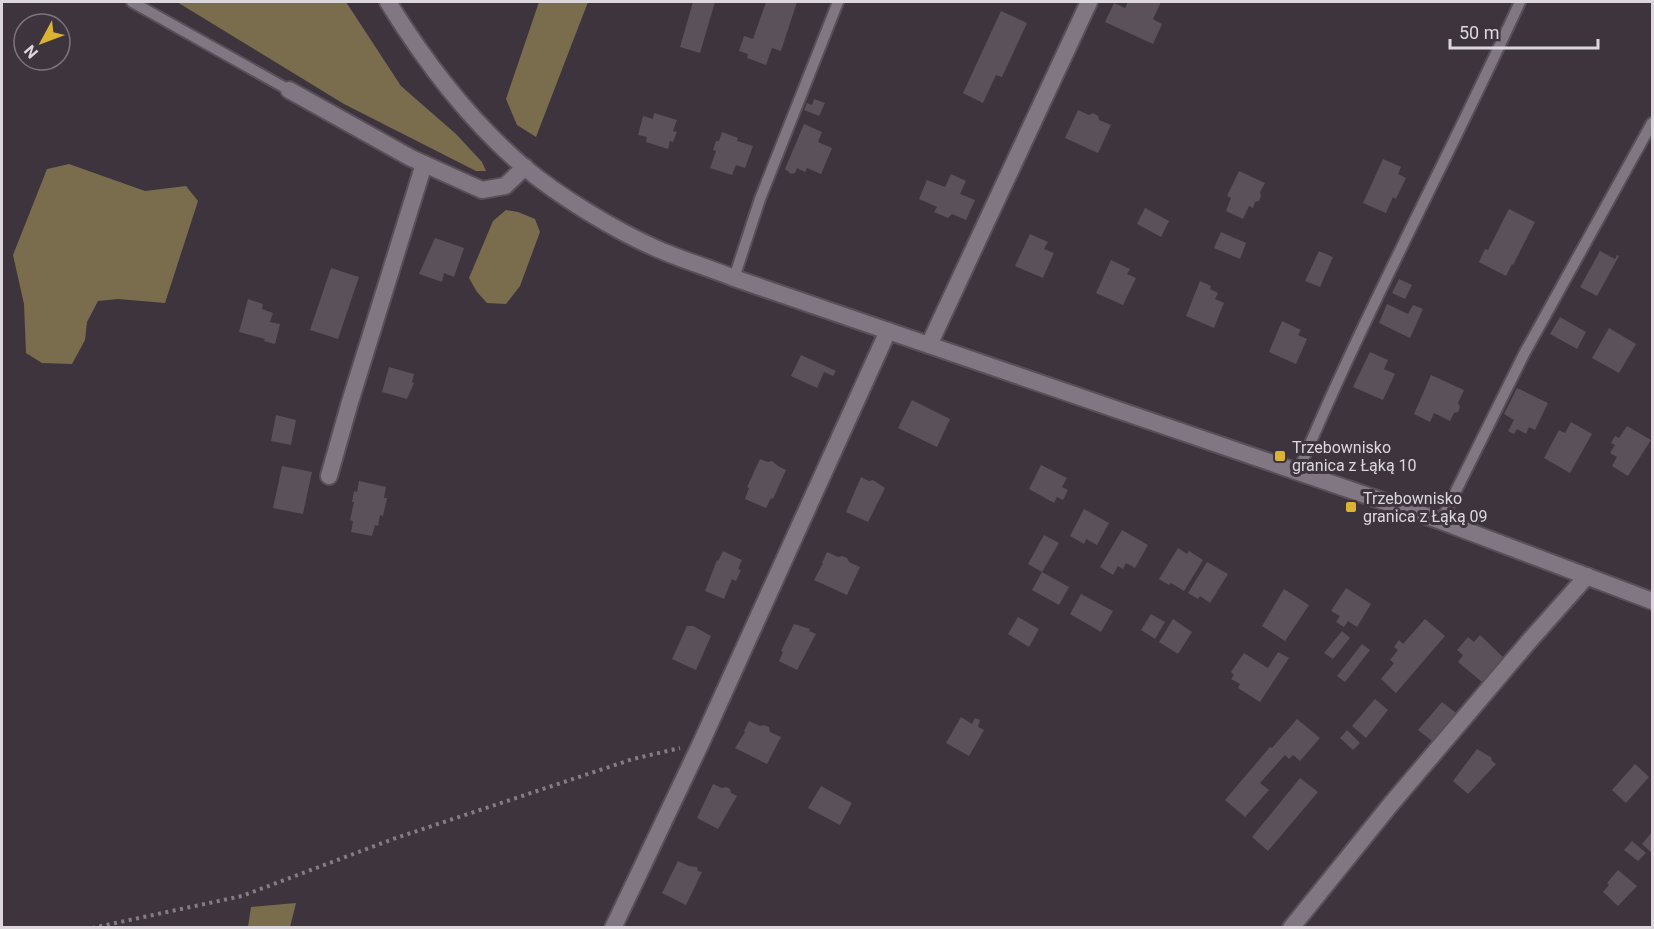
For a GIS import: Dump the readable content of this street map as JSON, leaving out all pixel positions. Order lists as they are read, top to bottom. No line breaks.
{"places":{"transit":["Trzebownisko granica z Łąką 10","Trzebownisko granica z Łąką 09"]},"scale_bar":"50 m","north":"bottom left"}
